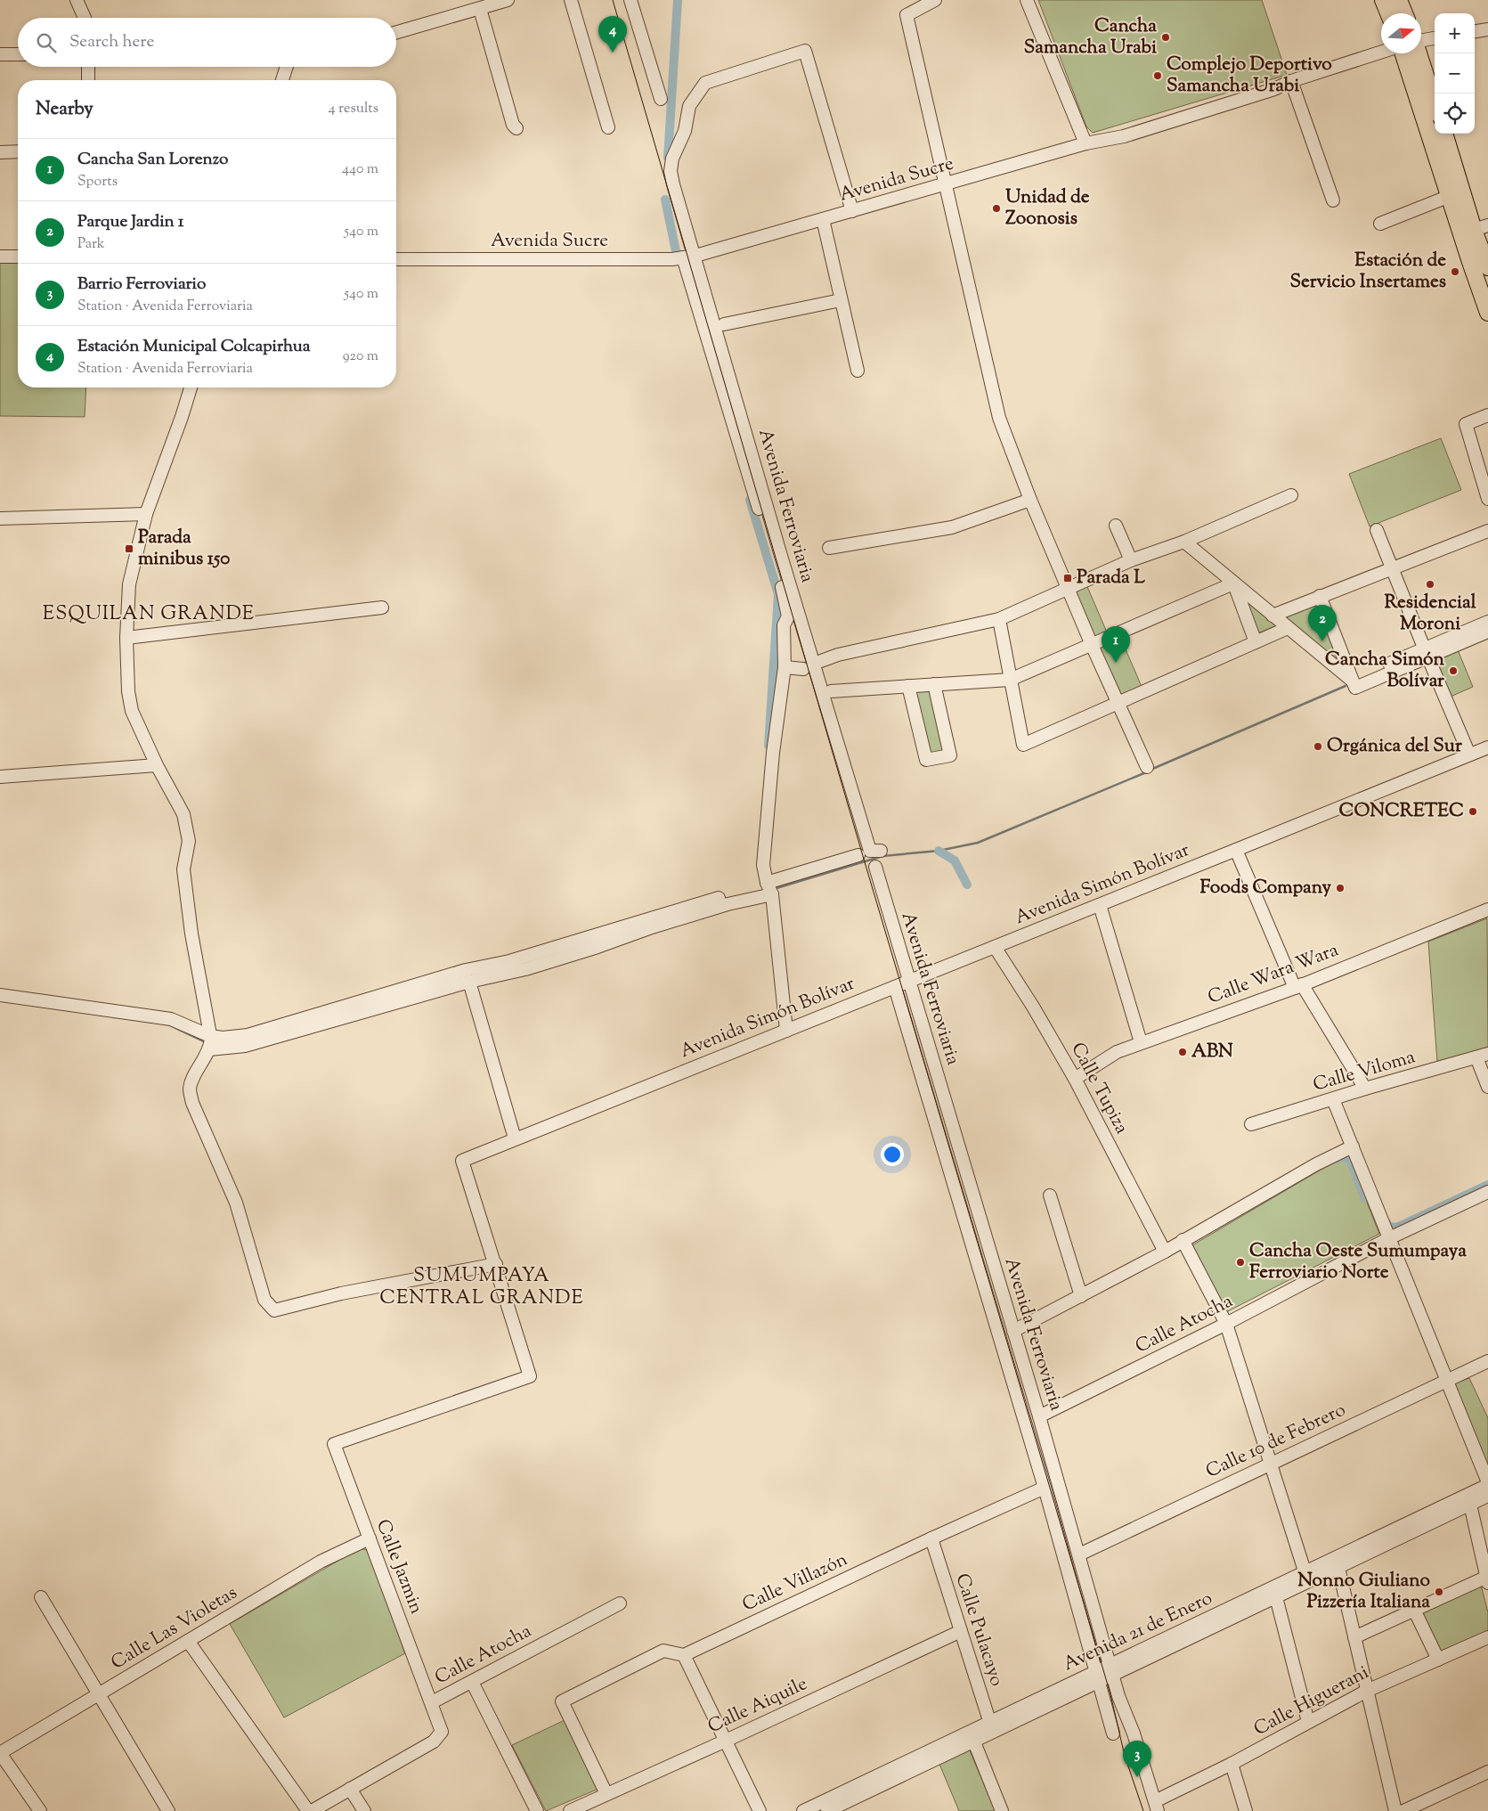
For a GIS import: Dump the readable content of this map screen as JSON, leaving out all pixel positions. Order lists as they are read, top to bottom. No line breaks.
{"streets":{"street":["Avenida Sucre","Avenida Ferroviaria","Avenida Simón Bolívar","Calle Wara Wara","Calle Viloma","Calle Tupiza","Calle Atocha","Calle 10 de Febrero","Calle Jazmin","Calle Villazón","Calle Las Violetas","Calle Pulacayo","Avenida 21 de Enero","Calle Higuerani","Calle Aiquile"]},"crossings":[["Avenida Sucre","Avenida Ferroviaria"],["Avenida Ferroviaria","Avenida Simón Bolívar"],["Avenida Ferroviaria","Calle Atocha"],["Avenida Ferroviaria","Calle 10 de Febrero"],["Avenida Ferroviaria","Calle Villazón"],["Avenida Ferroviaria","Avenida 21 de Enero"],["Avenida Ferroviaria","Calle Higuerani"],["Avenida Simón Bolívar","Calle Tupiza"],["Avenida Simón Bolívar","Calle Jazmin"],["Calle Wara Wara","Calle Tupiza"],["Calle Atocha","Calle Jazmin"],["Calle Jazmin","Calle Las Violetas"],["Calle Villazón","Calle Pulacayo"],["Calle Pulacayo","Avenida 21 de Enero"],["Calle Pulacayo","Calle Aiquile"]],"districts":["ESQUILAN GRANDE","SUMUMPAYA CENTRAL GRANDE"],"places":{"other":["Cancha Samancha Urabi","Complejo Deportivo Samancha Urabi","Unidad de Zoonosis","Estación de Servicio Insertames","Residencial Moroni","Cancha Simón Bolívar","Orgánica del Sur","CONCRETEC","Foods Company","ABN","Cancha Oeste Sumumpaya Ferroviario Norte","Nonno Giuliano Pizzería Italiana"],"transit":["Parada minibus 150","Parada L"]},"north":"right","page":{"map_buttons":["+","−"],"pins":["4","2","1","3"],"search":"Search here","heading":["Nearby","4 results"],"list":[{"mark":"1","name":"Cancha San Lorenzo","note":"Sports","value":"440 m"},{"mark":"2","name":"Parque Jardin 1","note":"Park","value":"540 m"},{"mark":"3","name":"Barrio Ferroviario","note":"Station · Avenida Ferroviaria","value":"540 m"},{"mark":"4","name":"Estación Municipal Colcapirhua","note":"Station · Avenida Ferroviaria","value":"920 m"}]}}
